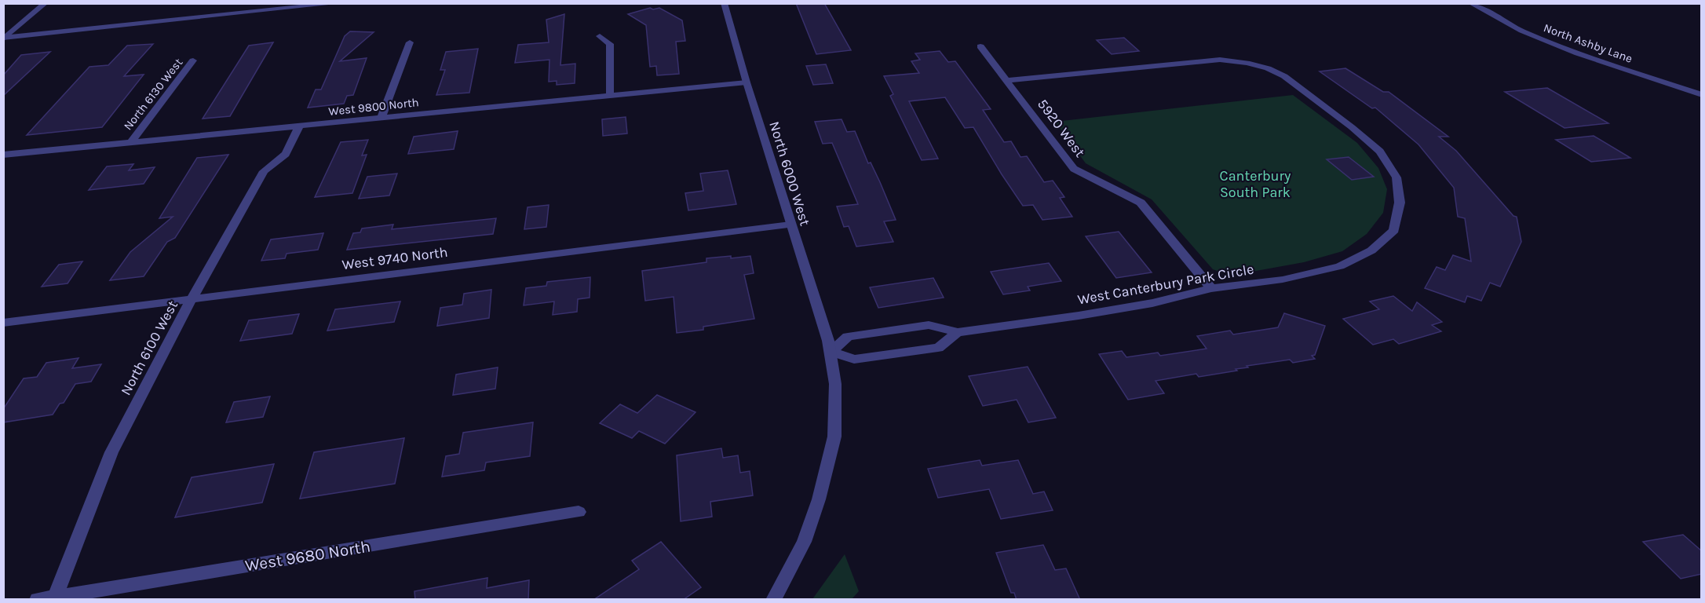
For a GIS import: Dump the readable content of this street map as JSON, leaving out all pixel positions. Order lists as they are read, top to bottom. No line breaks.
{"streets":{"street":["North Ashby Lane","North 6130 West","West 9800 North","5920 West","North 6000 West","West 9740 North","West Canterbury Park Circle","North 6100 West","West 9680 North"]},"crossings":[["North 6130 West","West 9800 North"],["West 9800 North","North 6000 West"],["West 9800 North","North 6100 West"],["5920 West","West Canterbury Park Circle"],["North 6000 West","West 9740 North"],["North 6000 West","West Canterbury Park Circle"],["West 9740 North","North 6100 West"],["North 6100 West","West 9680 North"]],"parks":["Canterbury South Park"]}
